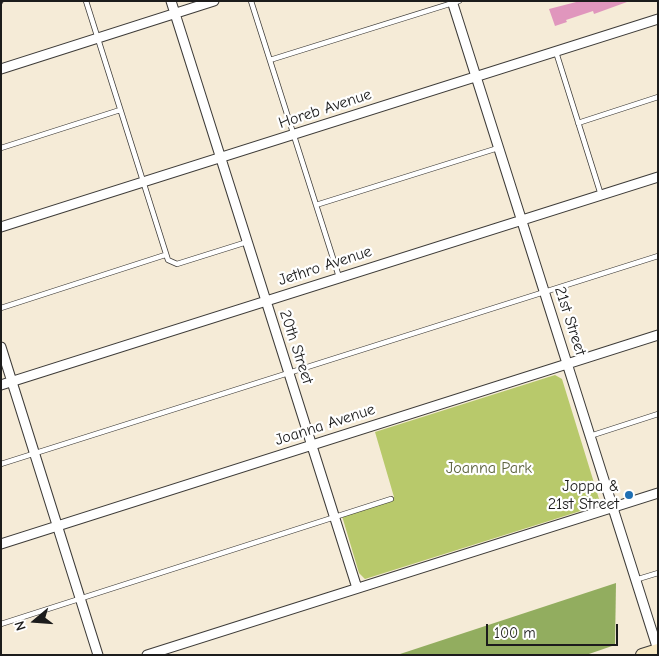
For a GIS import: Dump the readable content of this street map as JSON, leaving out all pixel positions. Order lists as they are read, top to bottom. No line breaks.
{"streets":{"street":["Horeb Avenue","Jethro Avenue","21st Street","20th Street","Joanna Avenue"]},"crossings":[["Horeb Avenue","21st Street"],["Horeb Avenue","20th Street"],["Jethro Avenue","21st Street"],["Jethro Avenue","20th Street"],["21st Street","Joanna Avenue"],["20th Street","Joanna Avenue"]],"parks":["Joanna Park"],"places":["Joppa & 21st Street"],"scale_bar":"100 m","north":"left"}
